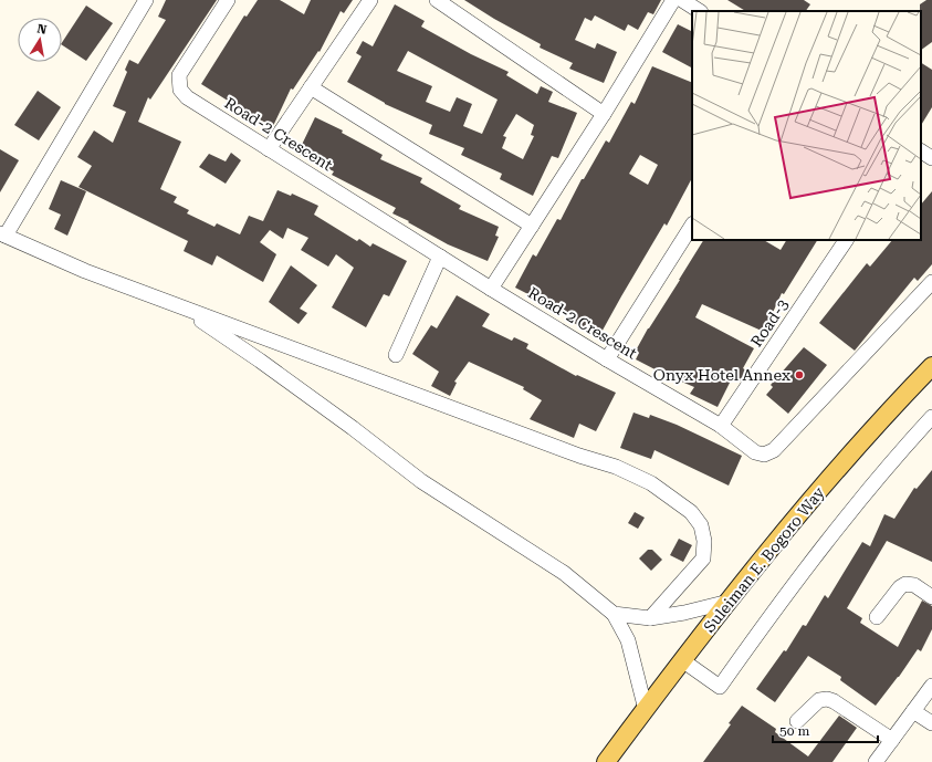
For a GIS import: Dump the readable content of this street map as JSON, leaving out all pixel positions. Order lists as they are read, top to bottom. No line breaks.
{"streets":{"main road":["Suleiman E. Bogoro Way"],"street":["Road-2 Crescent","Road-3"]},"crossings":[["Road-2 Crescent","Road-3"]],"places":["Onyx Hotel Annex"],"scale_bar":"50 m","north":"top"}
